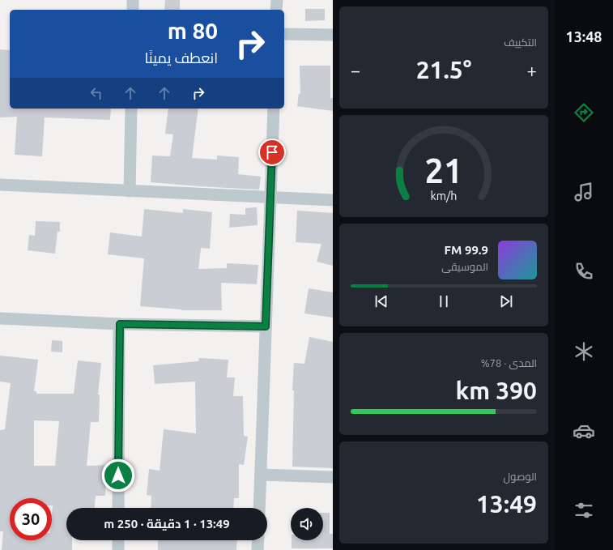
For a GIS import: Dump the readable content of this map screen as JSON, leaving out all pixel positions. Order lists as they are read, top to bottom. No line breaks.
{"page":{"tabs":"13:48","tile":["التكييف",["المدى · 78%","390 km"],["الوصول","13:49"]],"turn":["80 m","انعطف يمينًا"],"heat":["−","21.5°","+"],"song":["99.9 FM","الموسيقى"],"limit":"30","trip":"13:49 · 1 دقيقة · 250 m","gauge":["21","km/h"]}}
